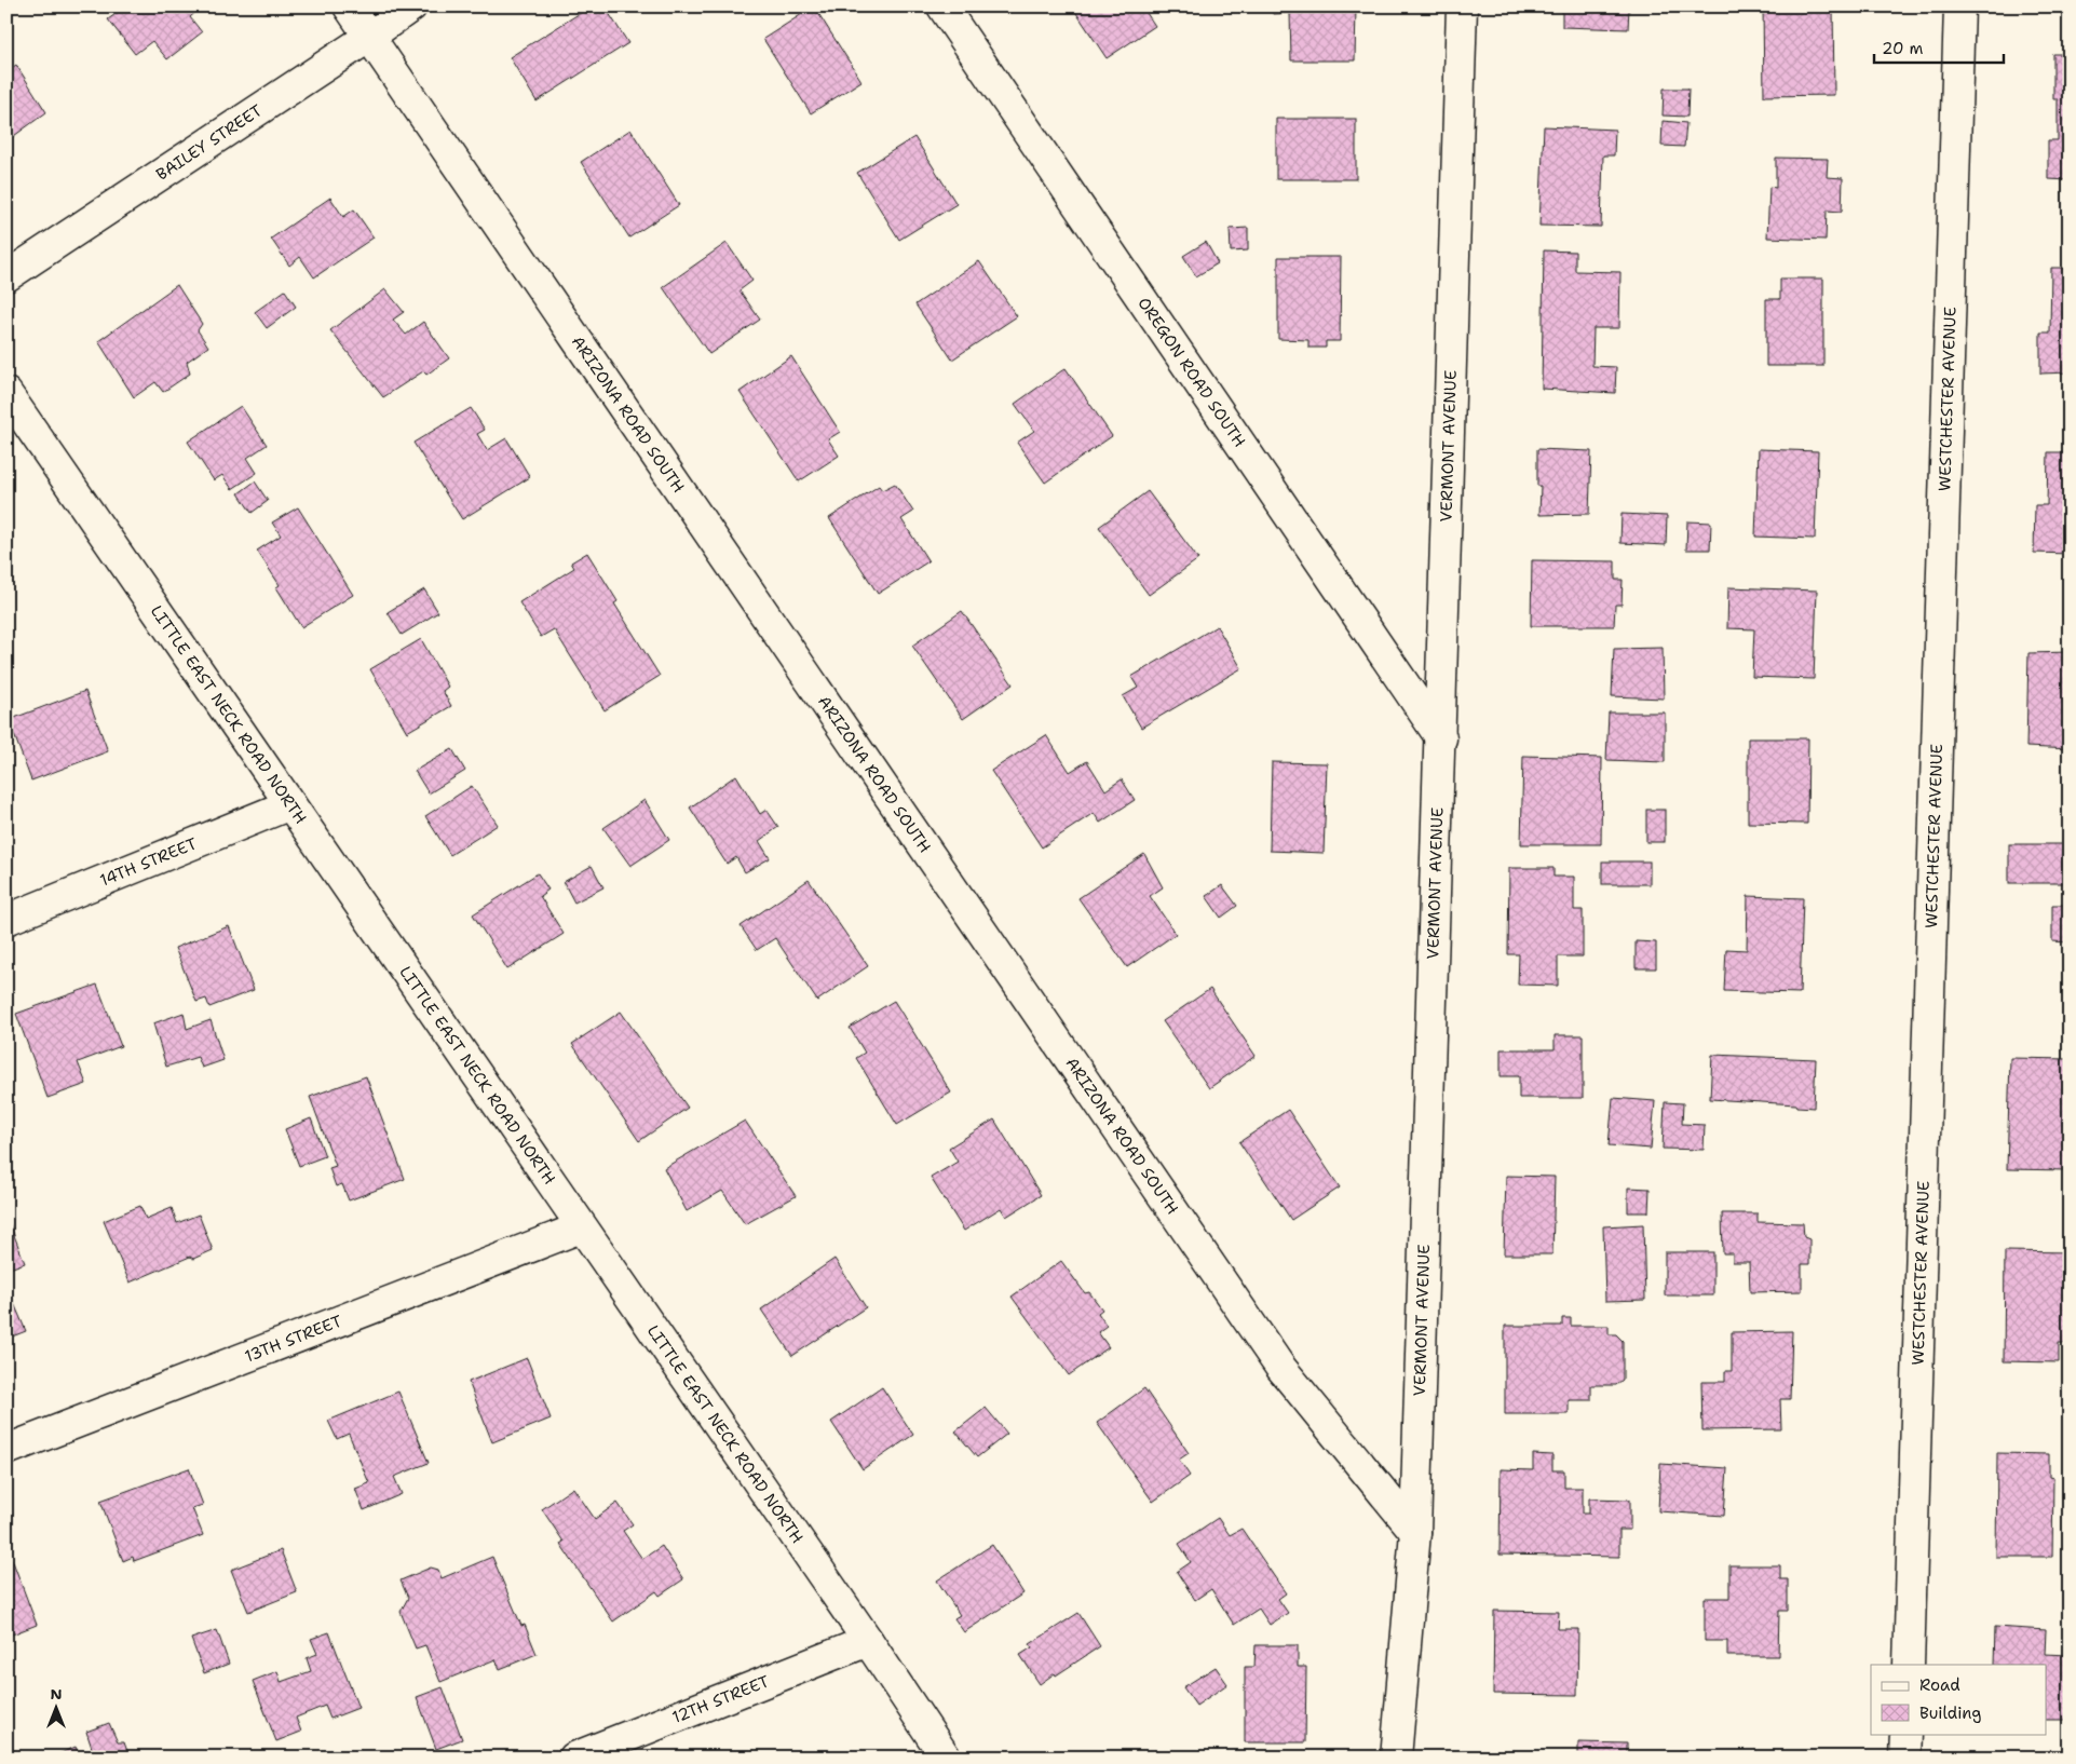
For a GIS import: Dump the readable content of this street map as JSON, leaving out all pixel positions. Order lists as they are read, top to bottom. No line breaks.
{"streets":{"street":["BAILEY STREET","OREGON ROAD SOUTH","WESTCHESTER AVENUE","ARIZONA ROAD SOUTH","VERMONT AVENUE","LITTLE EAST NECK ROAD NORTH","14TH STREET","13TH STREET","12TH STREET"]},"crossings":[["BAILEY STREET","ARIZONA ROAD SOUTH"],["OREGON ROAD SOUTH","VERMONT AVENUE"],["ARIZONA ROAD SOUTH","VERMONT AVENUE"],["LITTLE EAST NECK ROAD NORTH","14TH STREET"],["LITTLE EAST NECK ROAD NORTH","13TH STREET"],["LITTLE EAST NECK ROAD NORTH","12TH STREET"]],"legend":["Road","Building"],"scale_bar":"20 m","north":"top"}
